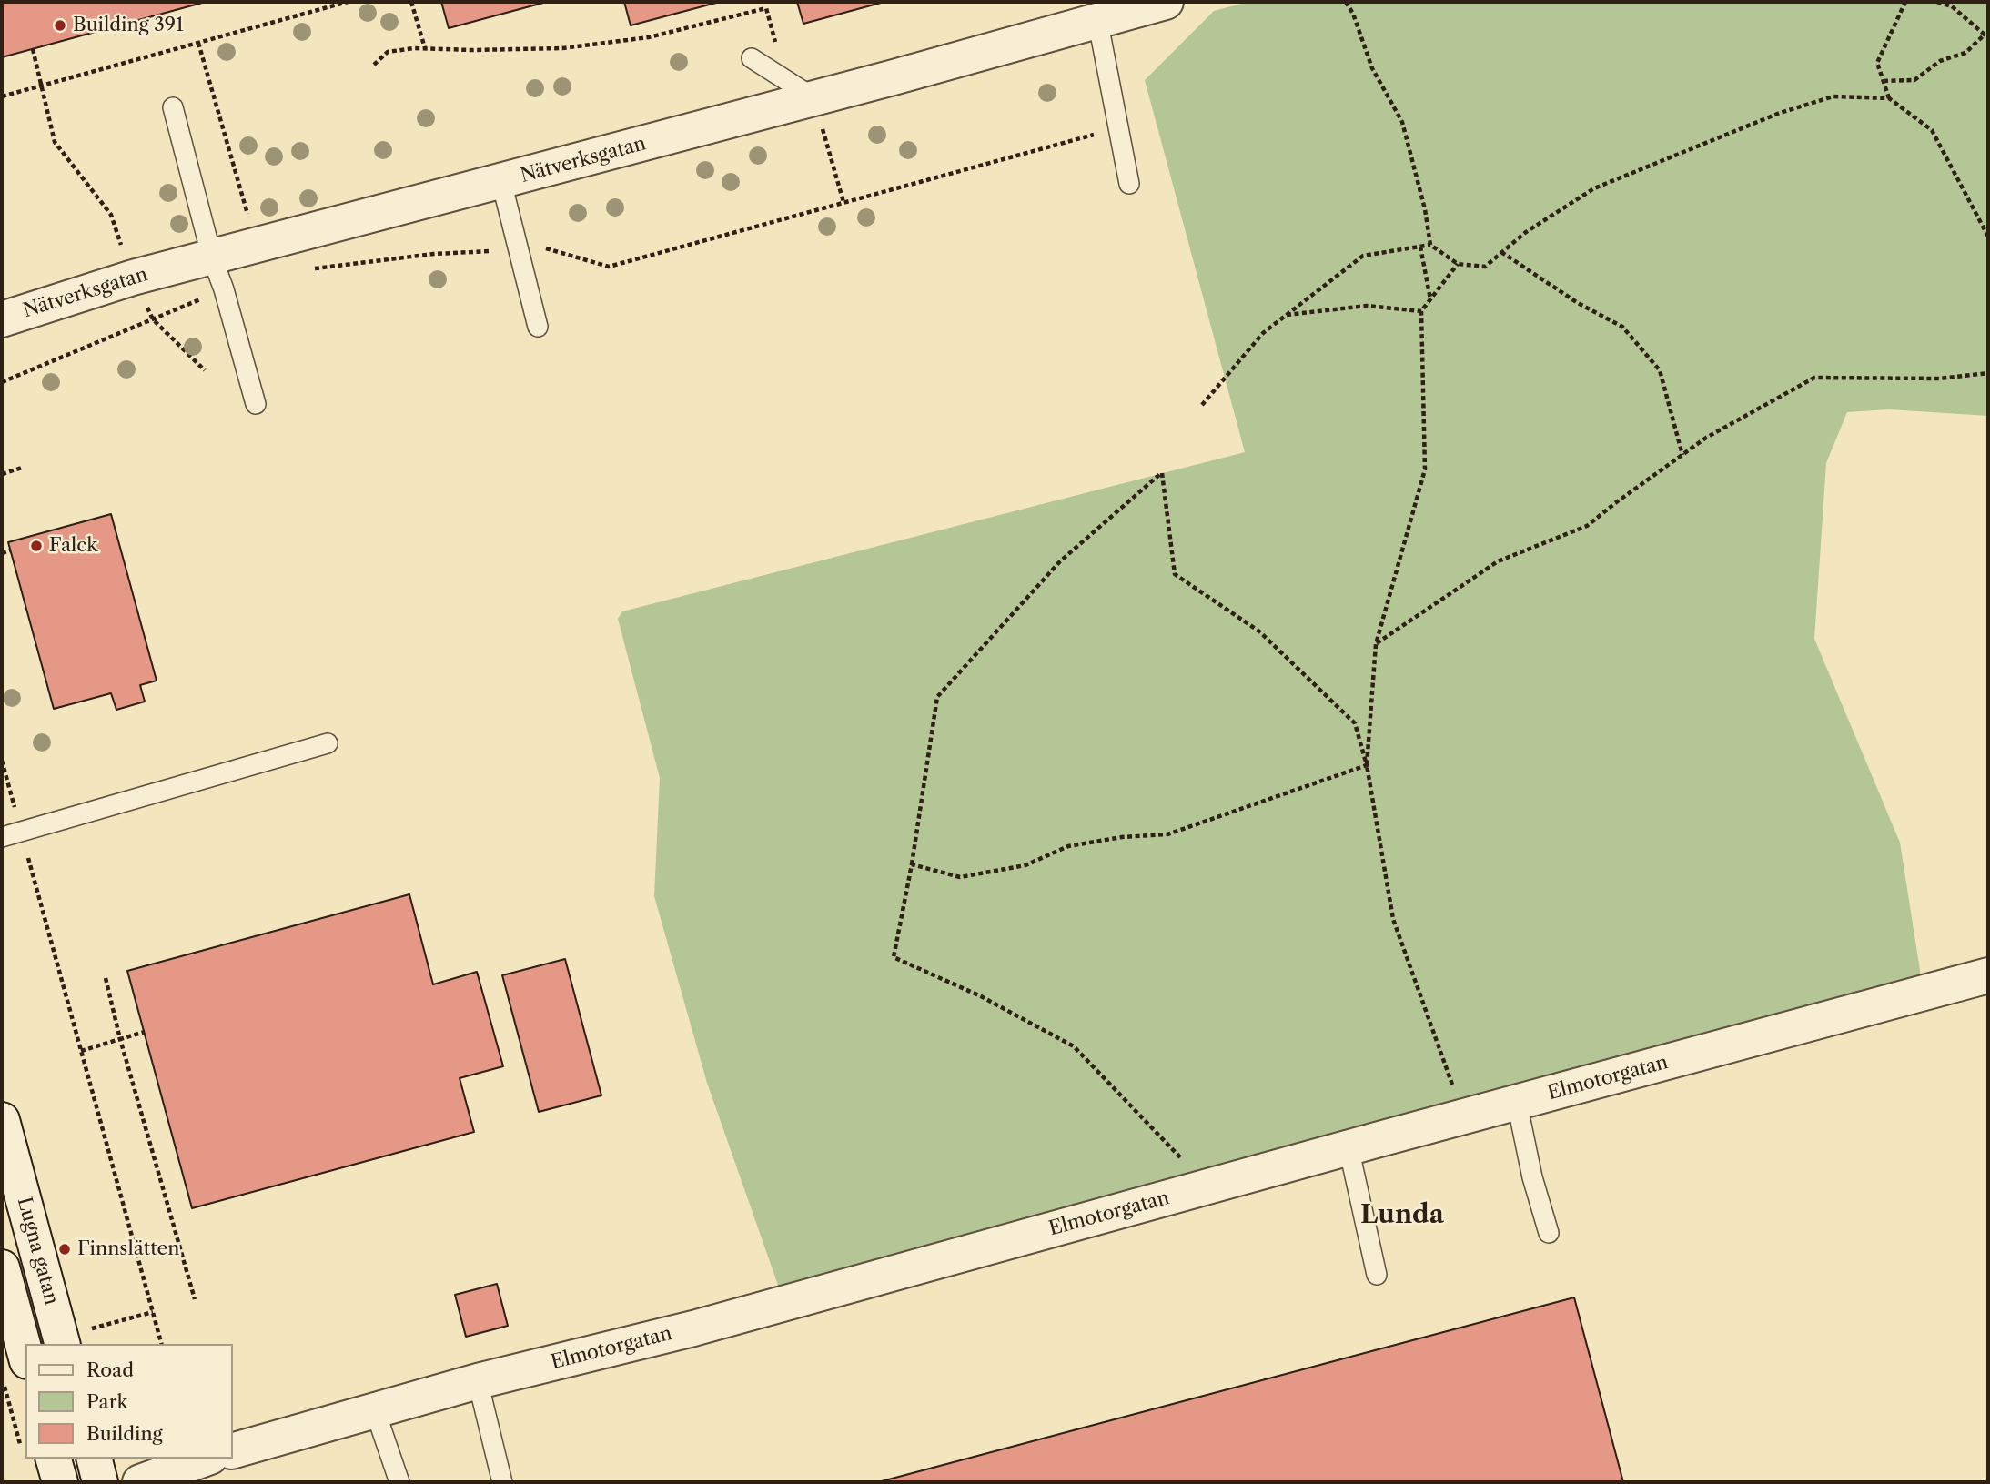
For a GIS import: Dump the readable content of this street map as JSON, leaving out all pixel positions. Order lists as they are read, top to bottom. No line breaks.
{"streets":{"street":["Nätverksgatan","Elmotorgatan","Lugna gatan"]},"districts":["Lunda"],"places":["Building 391","Falck","Finnslätten"],"legend":["Road","Park","Building"]}
